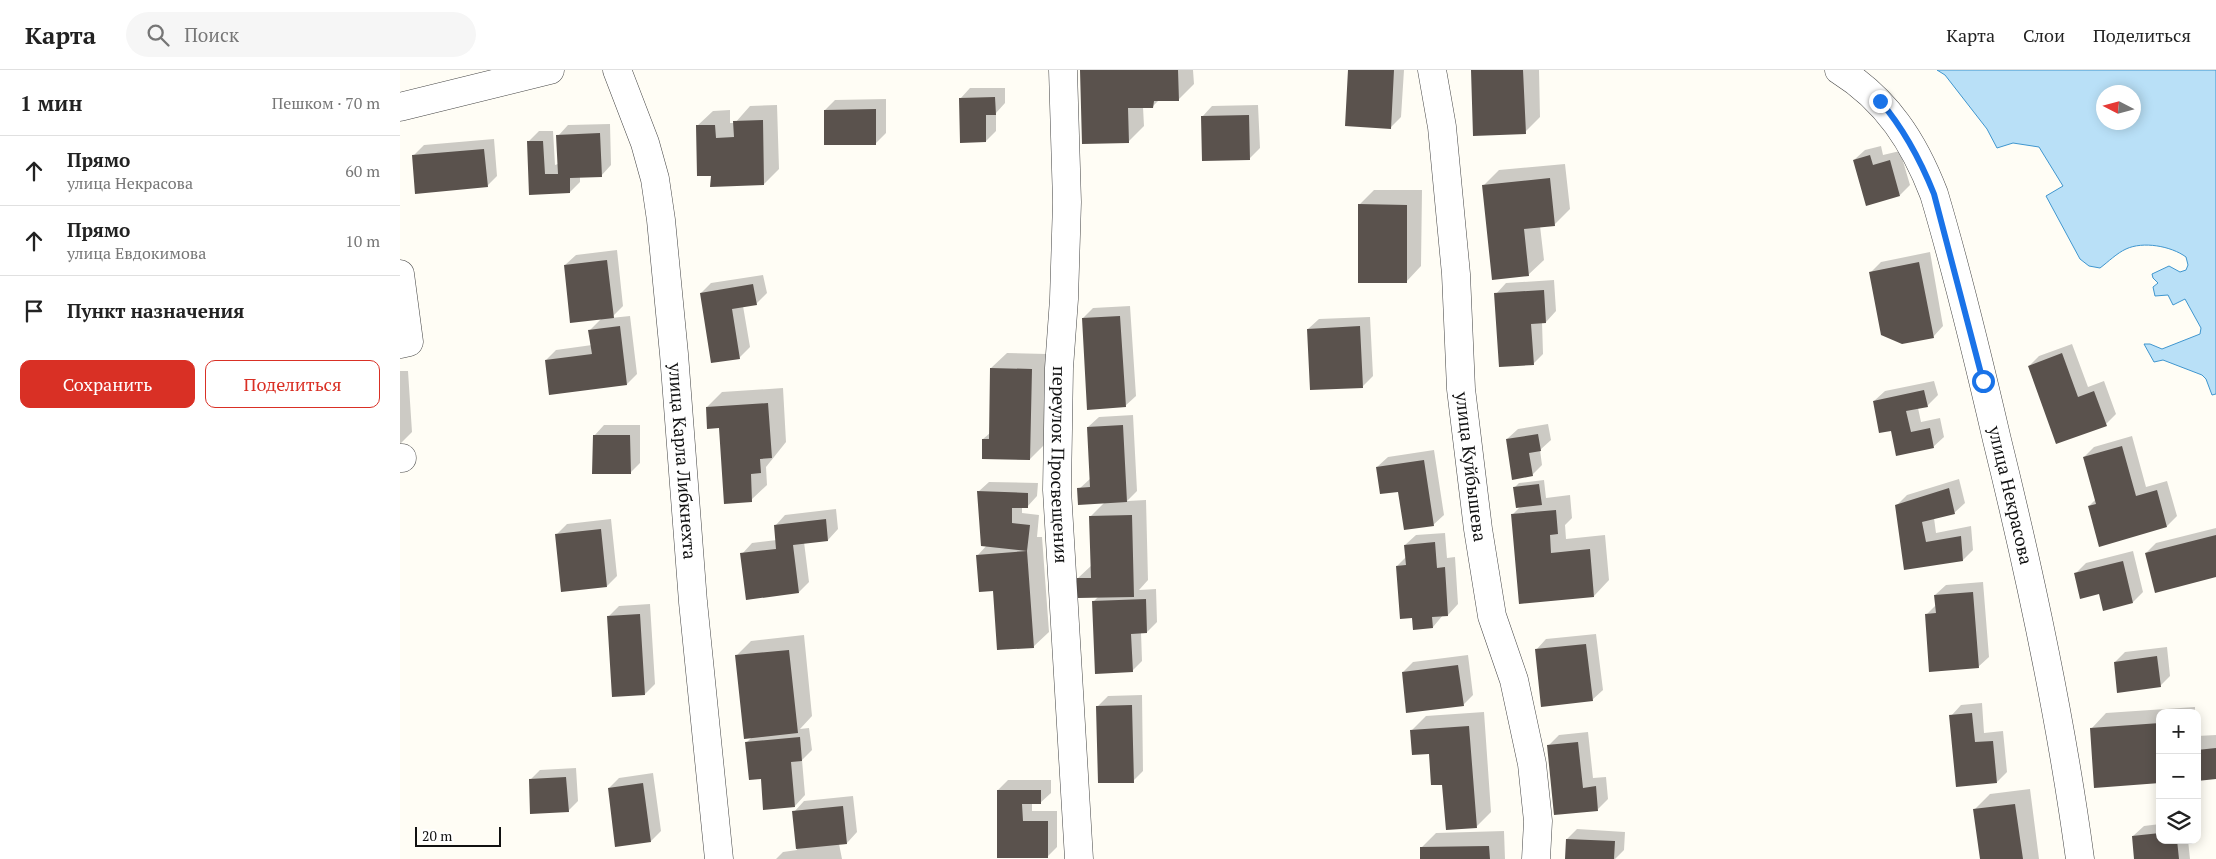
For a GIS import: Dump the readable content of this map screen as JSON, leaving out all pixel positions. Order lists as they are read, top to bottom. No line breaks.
{"streets":{"street":["улица Карла Либкнехта","переулок Просвещения","улица Куйбышева","улица Некрасова"]},"scale_bar":"20 m","north":"left","page":{"header":"Карта","search":"Поиск","nav":["Карта","Слои","Поделиться"],"heading":["1 мин","Пешком · 70 m"],"list":[["Прямо","улица Некрасова","60 m"],["Прямо","улица Евдокимова","10 m"],"Пункт назначения"],"buttons":["Сохранить","Поделиться"],"map_buttons":["+","−"],"scale":"20 m"}}
